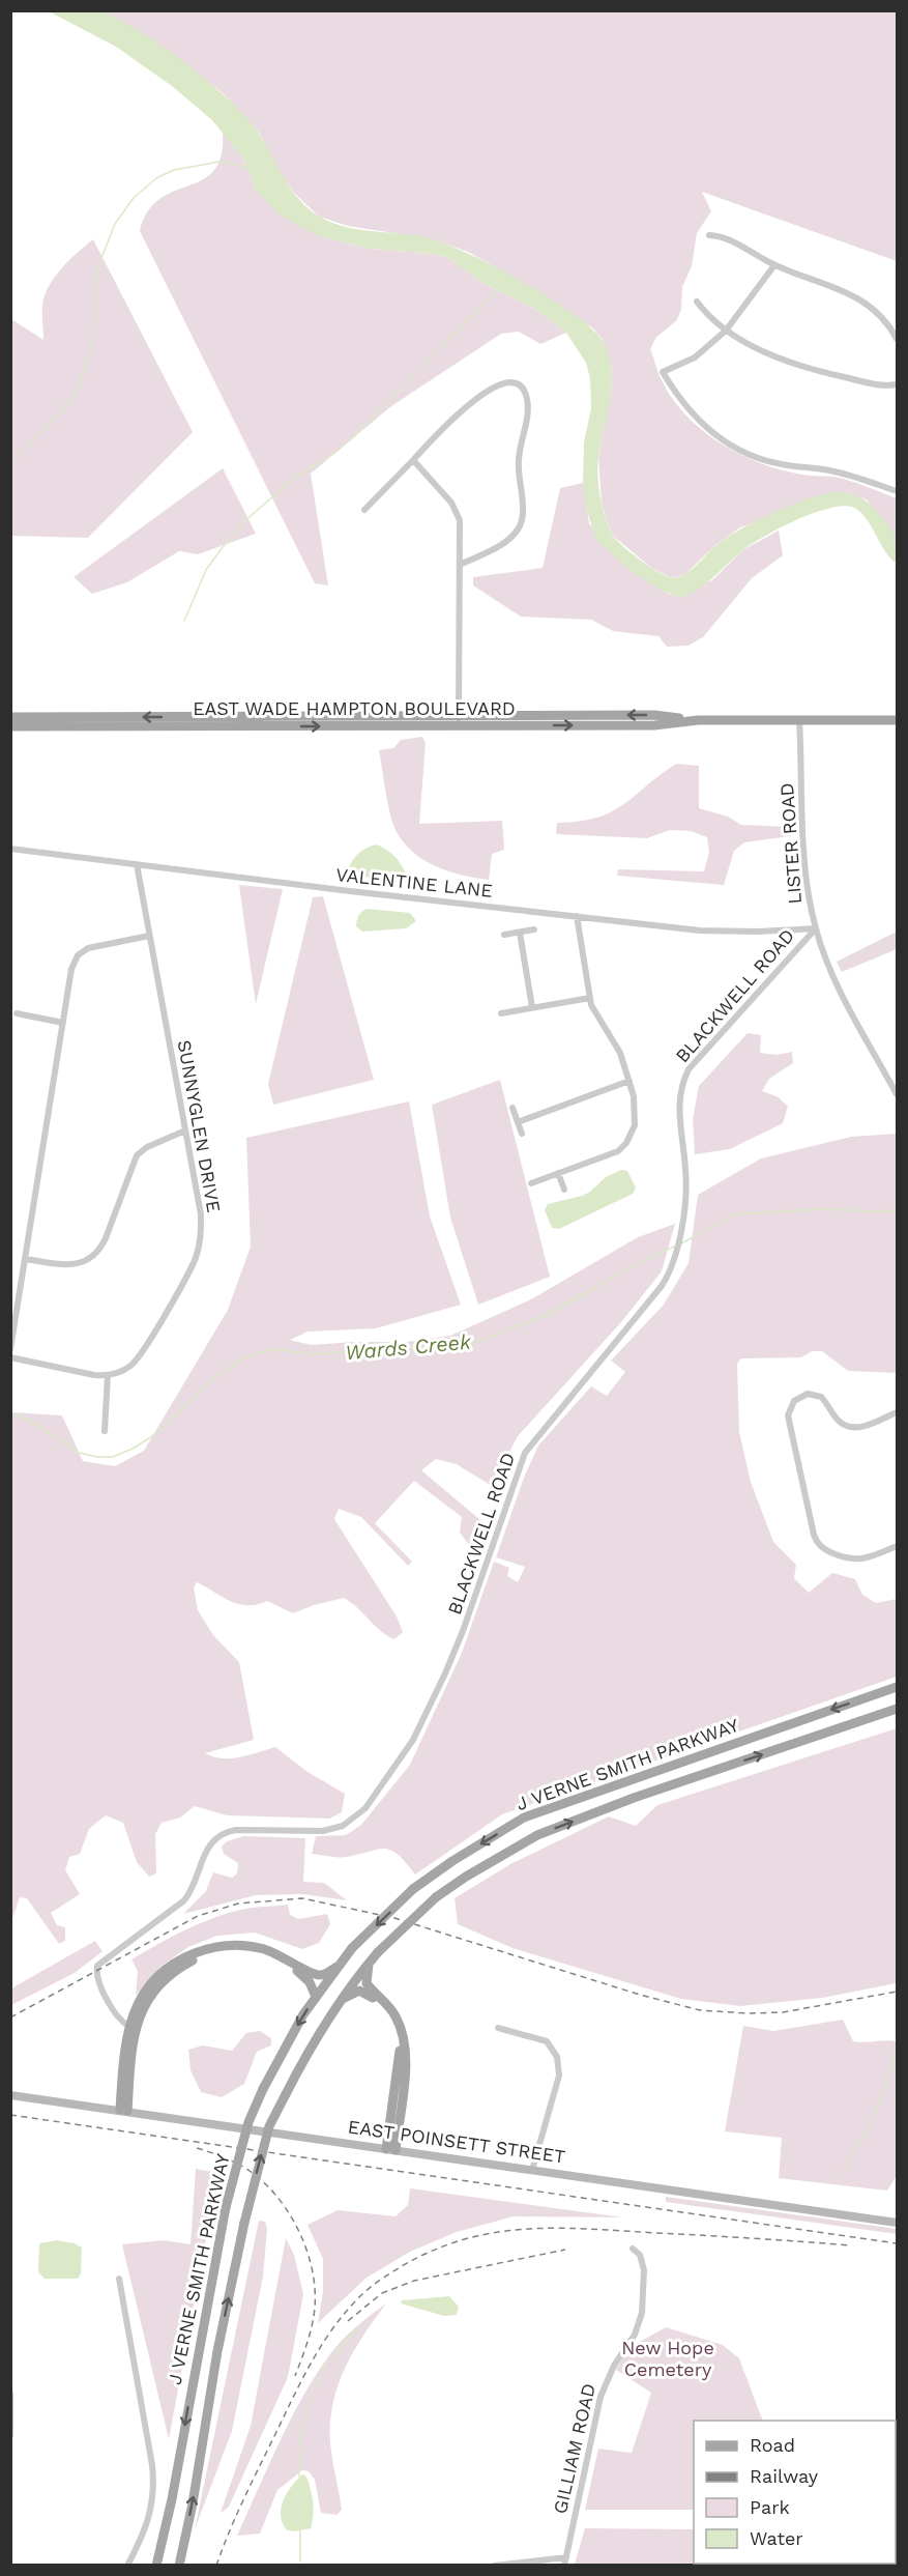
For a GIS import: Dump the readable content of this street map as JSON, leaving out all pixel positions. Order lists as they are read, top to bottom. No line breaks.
{"streets":{"main road":["EAST WADE HAMPTON BOULEVARD","J VERNE SMITH PARKWAY","EAST POINSETT STREET"],"street":["LISTER ROAD","VALENTINE LANE","BLACKWELL ROAD","SUNNYGLEN DRIVE","GILLIAM ROAD"]},"crossings":[["EAST WADE HAMPTON BOULEVARD","LISTER ROAD"],["LISTER ROAD","VALENTINE LANE"],["LISTER ROAD","BLACKWELL ROAD"],["VALENTINE LANE","BLACKWELL ROAD"],["VALENTINE LANE","SUNNYGLEN DRIVE"]],"water":["Wards Creek"],"parks":["New Hope Cemetery"],"legend":["Road","Railway","Park","Water"]}
